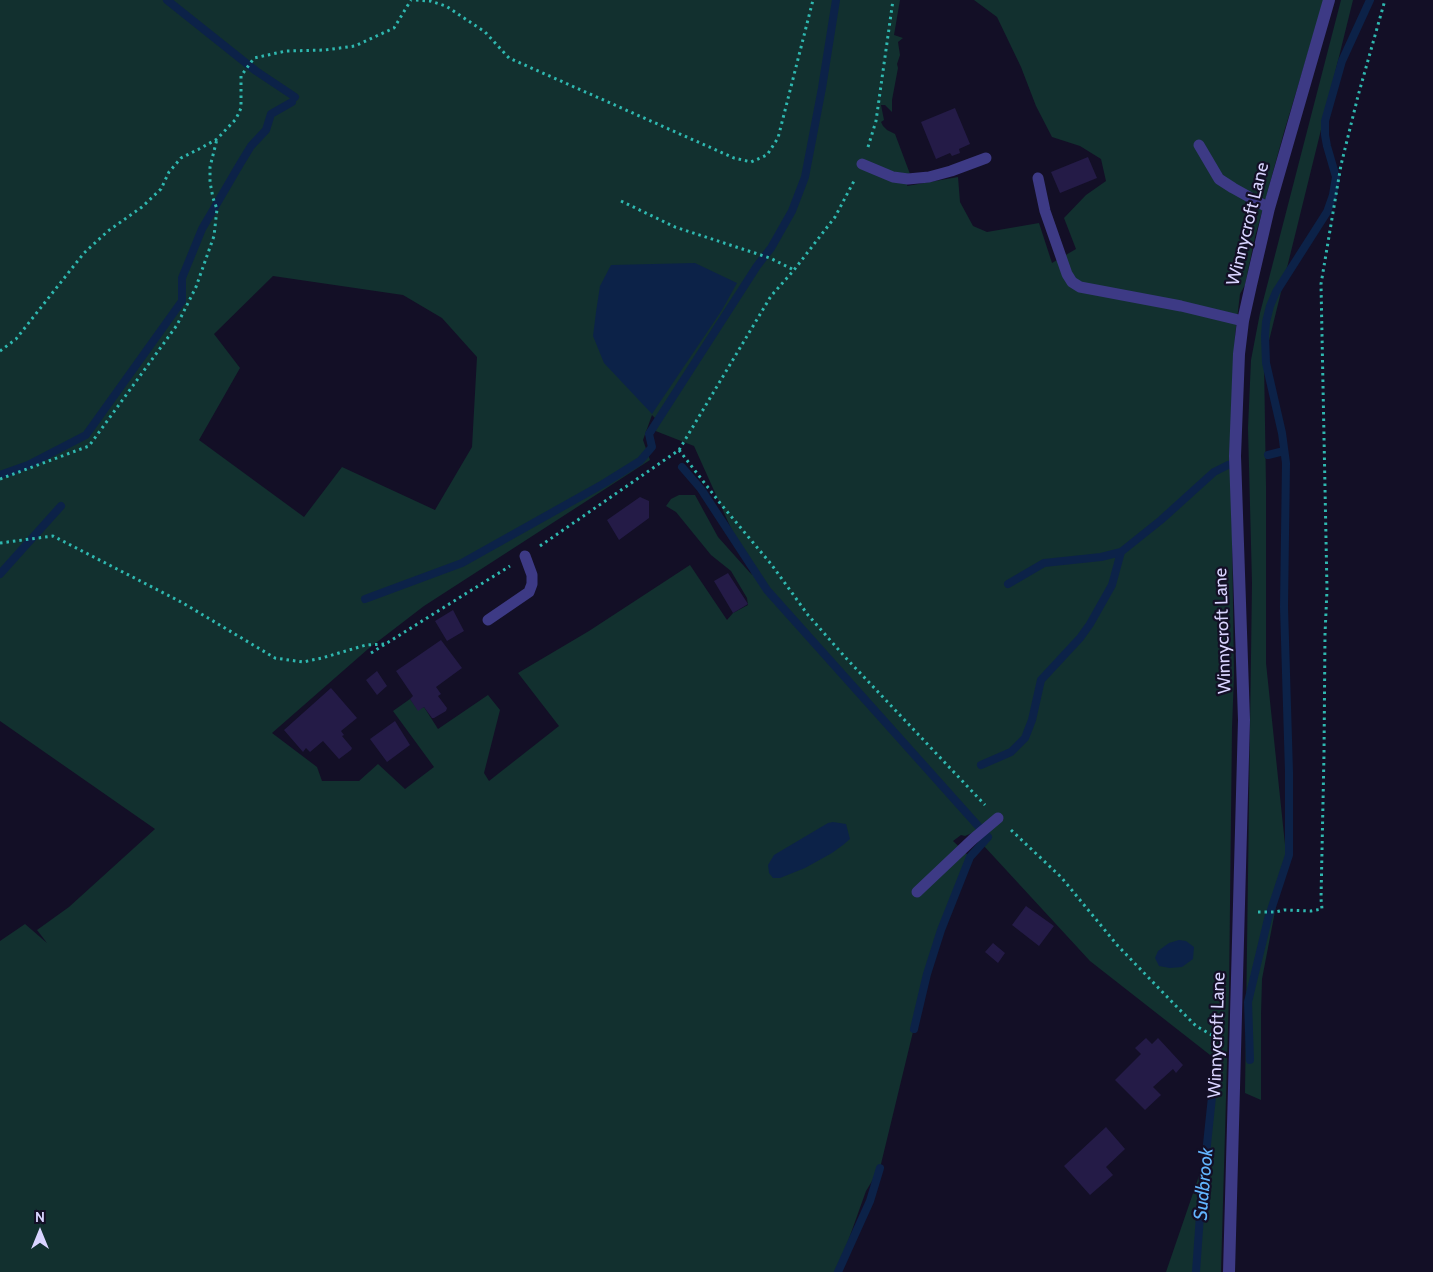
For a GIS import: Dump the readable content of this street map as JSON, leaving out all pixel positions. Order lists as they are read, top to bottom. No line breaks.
{"streets":{"street":["Winnycroft Lane"]},"water":["Sudbrook"],"north":"top"}
